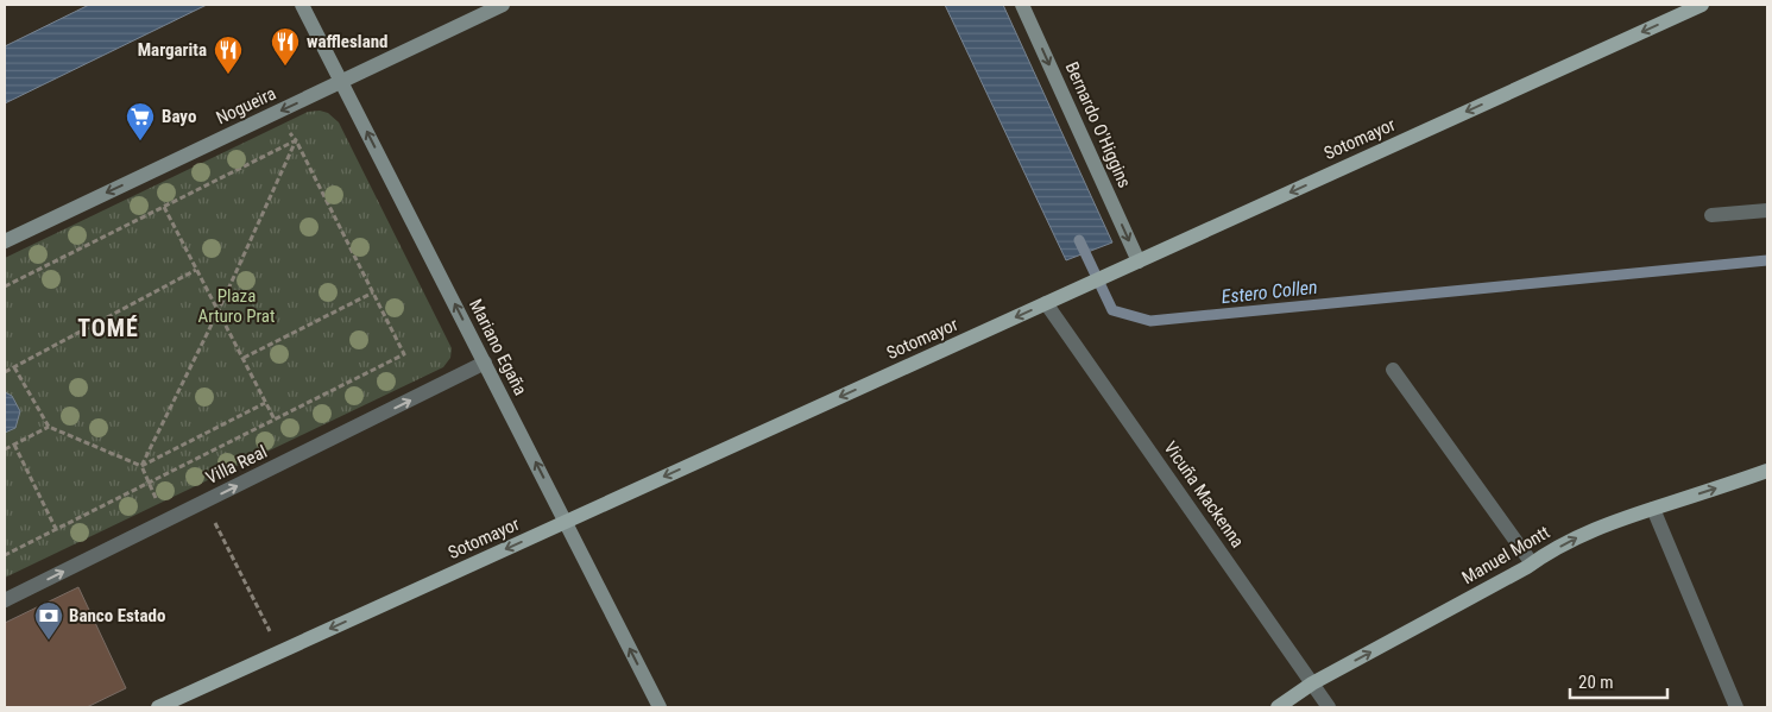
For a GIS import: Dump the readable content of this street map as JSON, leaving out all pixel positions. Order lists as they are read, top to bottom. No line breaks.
{"streets":{"main road":["Nogueira","Bernardo O'Higgins","Sotomayor","Mariano Egaña","Manuel Montt"],"street":["Villa Real","Vicuña Mackenna"]},"crossings":[["Nogueira","Mariano Egaña"],["Bernardo O'Higgins","Sotomayor"],["Sotomayor","Mariano Egaña"],["Sotomayor","Vicuña Mackenna"],["Mariano Egaña","Villa Real"],["Vicuña Mackenna","Manuel Montt"]],"one_way":["Nogueira","Bernardo O'Higgins","Sotomayor","Mariano Egaña","Villa Real","Manuel Montt"],"districts":["TOMÉ"],"water":["Estero Collen"],"parks":["Plaza Arturo Prat"],"places":{"restaurant":["wafflesland","Margarita"],"supermarket":["Bayo"],"bank":["Banco Estado"]},"scale_bar":"20 m"}
